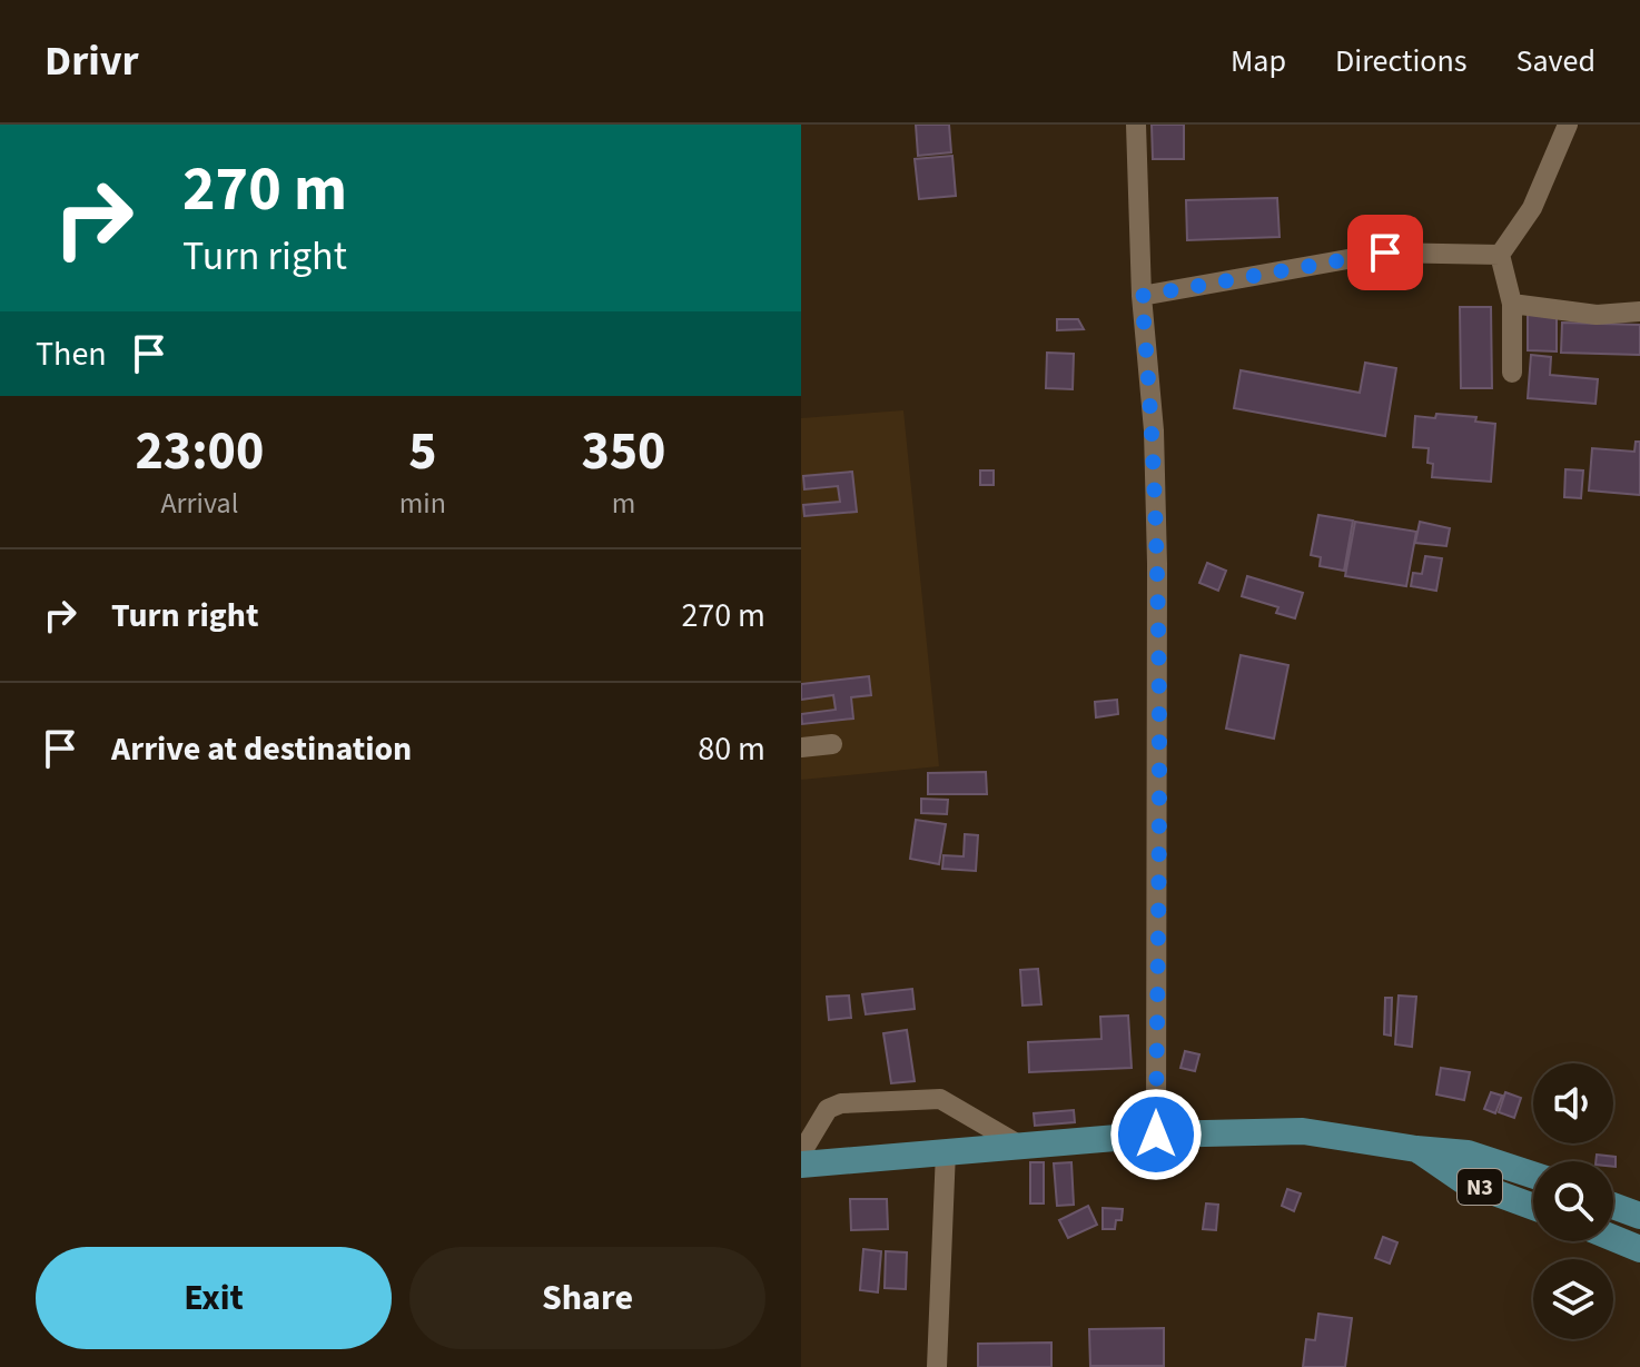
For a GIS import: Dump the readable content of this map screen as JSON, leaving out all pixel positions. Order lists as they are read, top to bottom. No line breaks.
{"streets":{"main road":["N3"]},"page":{"header":"Drivr","nav":["Map","Directions","Saved"],"turn":["270 m","Turn right"],"then":"Then","eta":["23:00","Arrival","5","min","350","m"],"list":[{"name":"Turn right","value":"270 m"},{"name":"Arrive at destination","value":"80 m"}],"buttons":["Exit","Share"]}}
